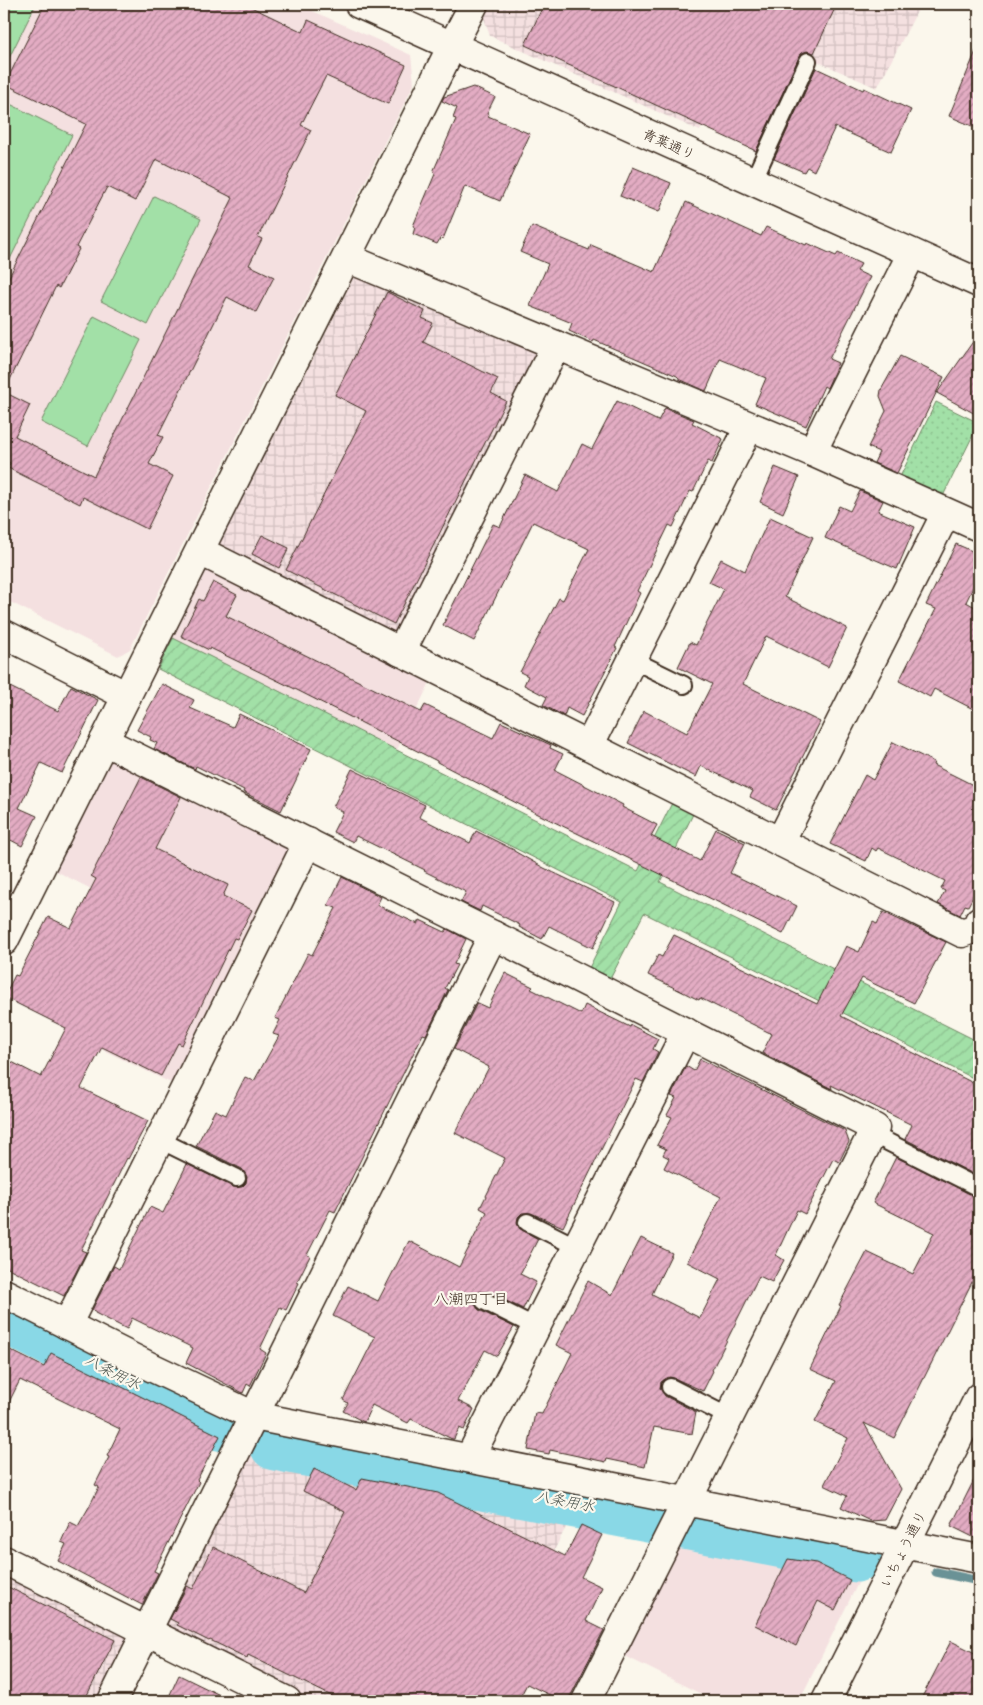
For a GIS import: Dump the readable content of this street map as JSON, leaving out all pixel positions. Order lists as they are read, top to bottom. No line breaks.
{"streets":{"street":["青葉通り","いちょう通り"]},"districts":["八潮四丁目"],"water":["八条用水"]}
